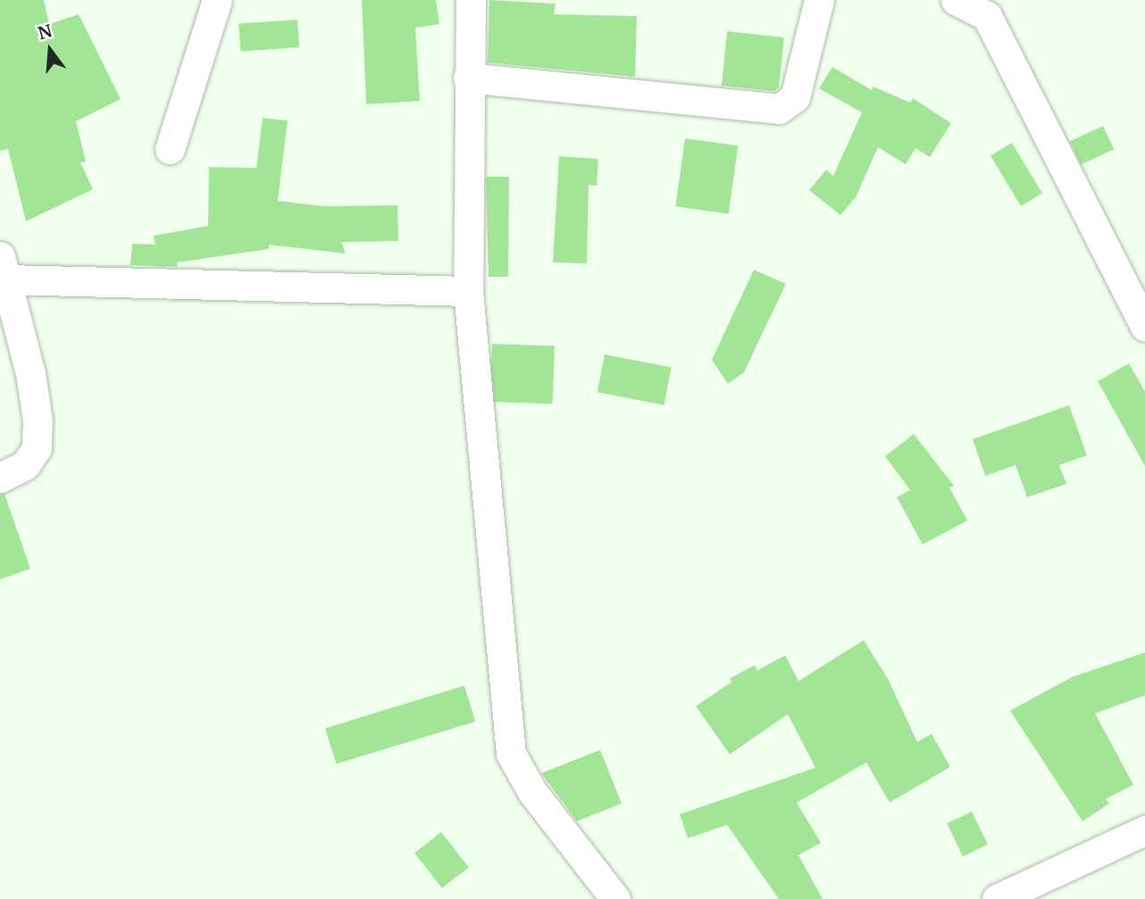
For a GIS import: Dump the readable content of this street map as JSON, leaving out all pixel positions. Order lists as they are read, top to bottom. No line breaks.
{"north":"top"}
